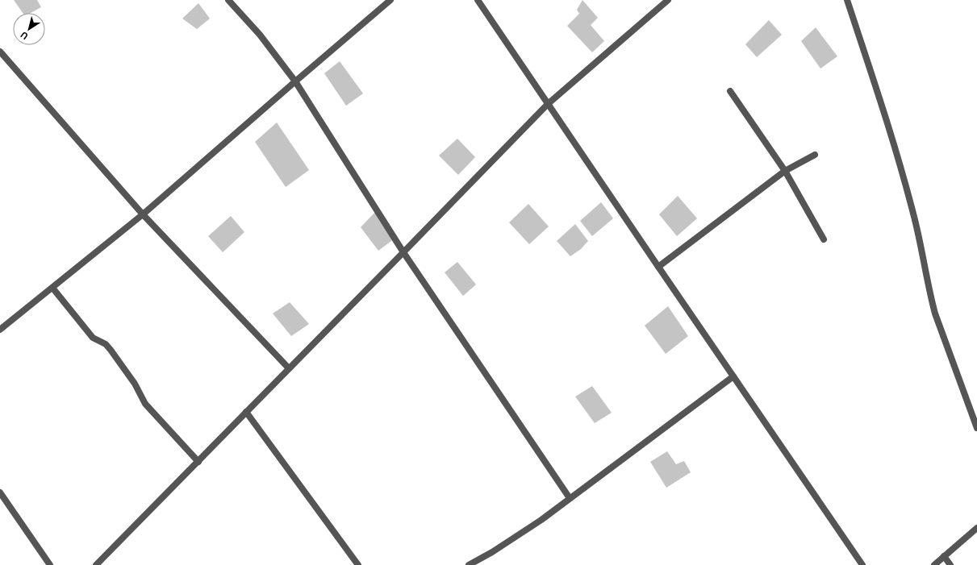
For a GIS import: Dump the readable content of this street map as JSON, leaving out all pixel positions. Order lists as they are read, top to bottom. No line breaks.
{"north":"bottom left"}
